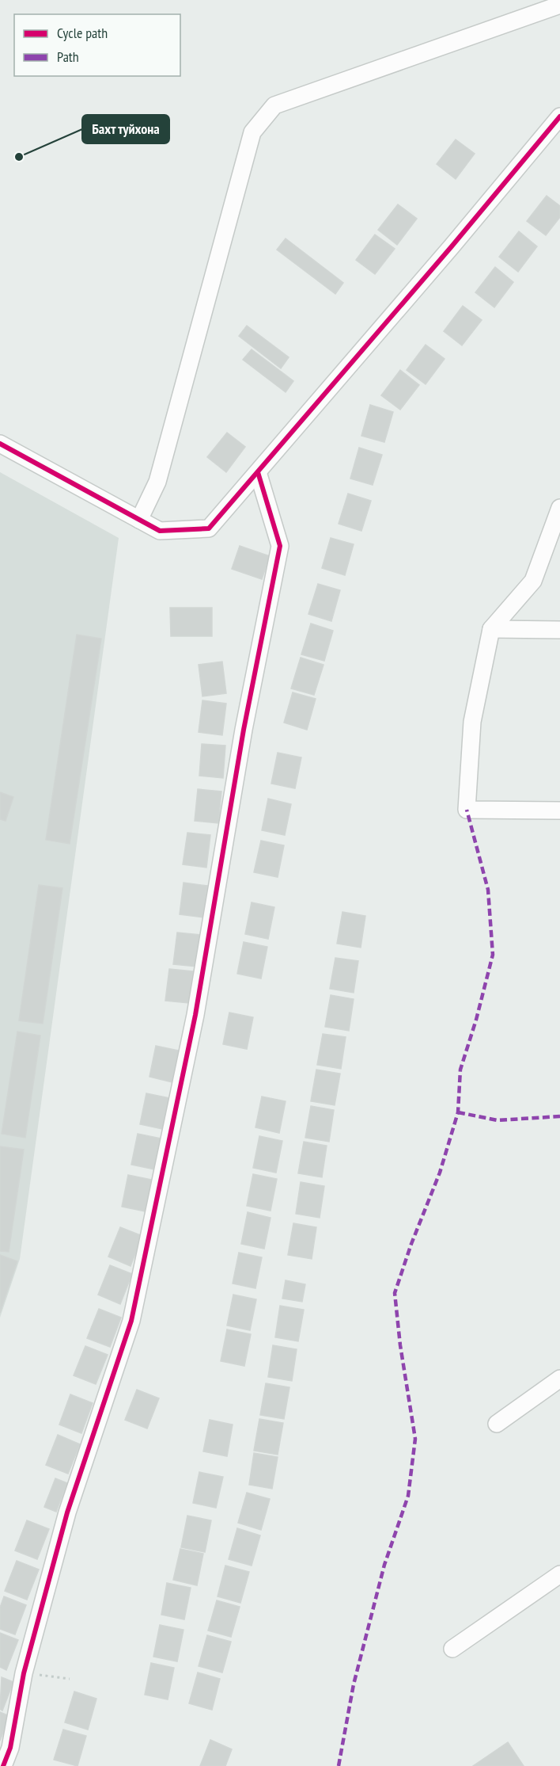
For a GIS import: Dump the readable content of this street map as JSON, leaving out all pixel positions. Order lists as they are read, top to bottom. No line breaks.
{"places":["Бахт туйхона"],"legend":["Cycle path","Path"]}
